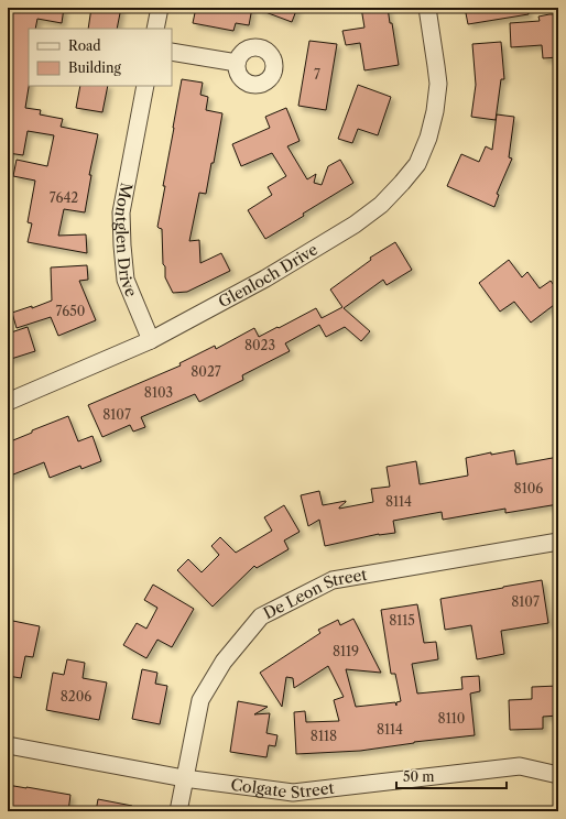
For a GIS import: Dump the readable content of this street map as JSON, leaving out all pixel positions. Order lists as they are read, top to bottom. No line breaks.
{"streets":{"street":["Montglen Drive","Glenloch Drive","De Leon Street","Colgate Street"]},"crossings":[["Montglen Drive","Glenloch Drive"],["De Leon Street","Colgate Street"]],"house_numbers":["7","7642","7650","8023","8027","8103","8107","8106","8114","8107","8115","8119","8206","8110","8114","8118"],"legend":["Road","Building"],"scale_bar":"50 m"}
